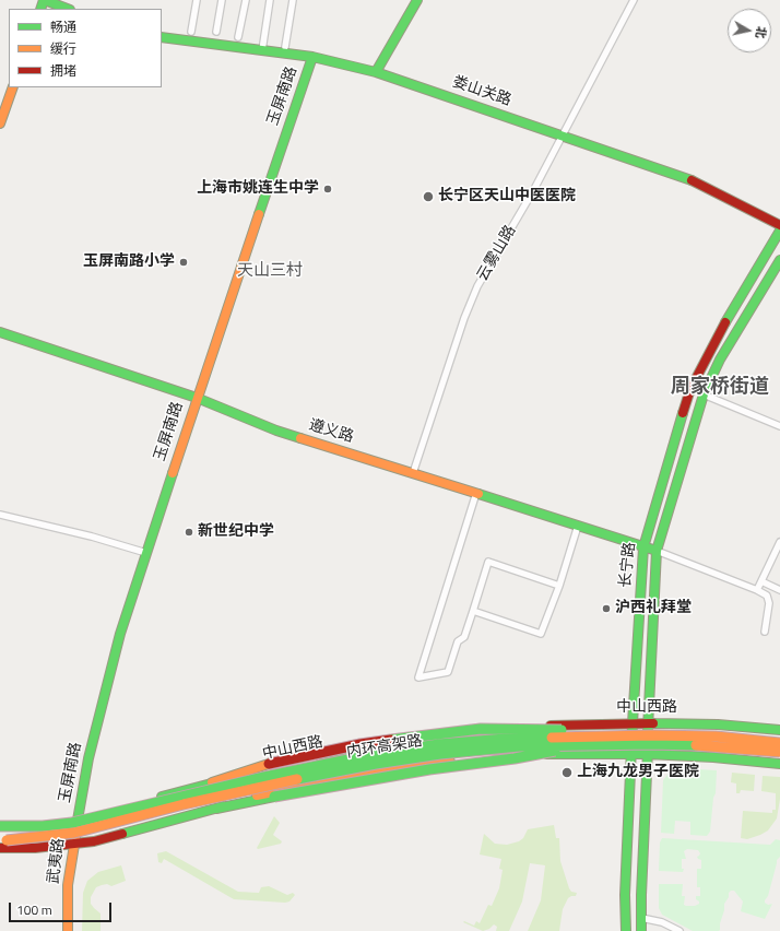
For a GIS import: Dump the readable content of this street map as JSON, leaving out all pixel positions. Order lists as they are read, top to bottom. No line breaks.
{"streets":{"main road":["娄山关路","玉屏南路","遵义路","长宁路","中山西路","内环高架路","武夷路"],"street":["云雾山路"]},"crossings":[["娄山关路","玉屏南路"],["娄山关路","云雾山路"],["玉屏南路","遵义路"],["玉屏南路","中山西路"],["玉屏南路","武夷路"],["云雾山路","遵义路"],["遵义路","长宁路"],["长宁路","中山西路"],["中山西路","内环高架路"],["中山西路","武夷路"]],"districts":["天山三村","周家桥街道"],"places":["上海市姚连生中学","长宁区天山中医医院","玉屏南路小学","新世纪中学","沪西礼拜堂","上海九龙男子医院"],"legend":["畅通","缓行","拥堵"],"scale_bar":"100 m","north":"right"}
